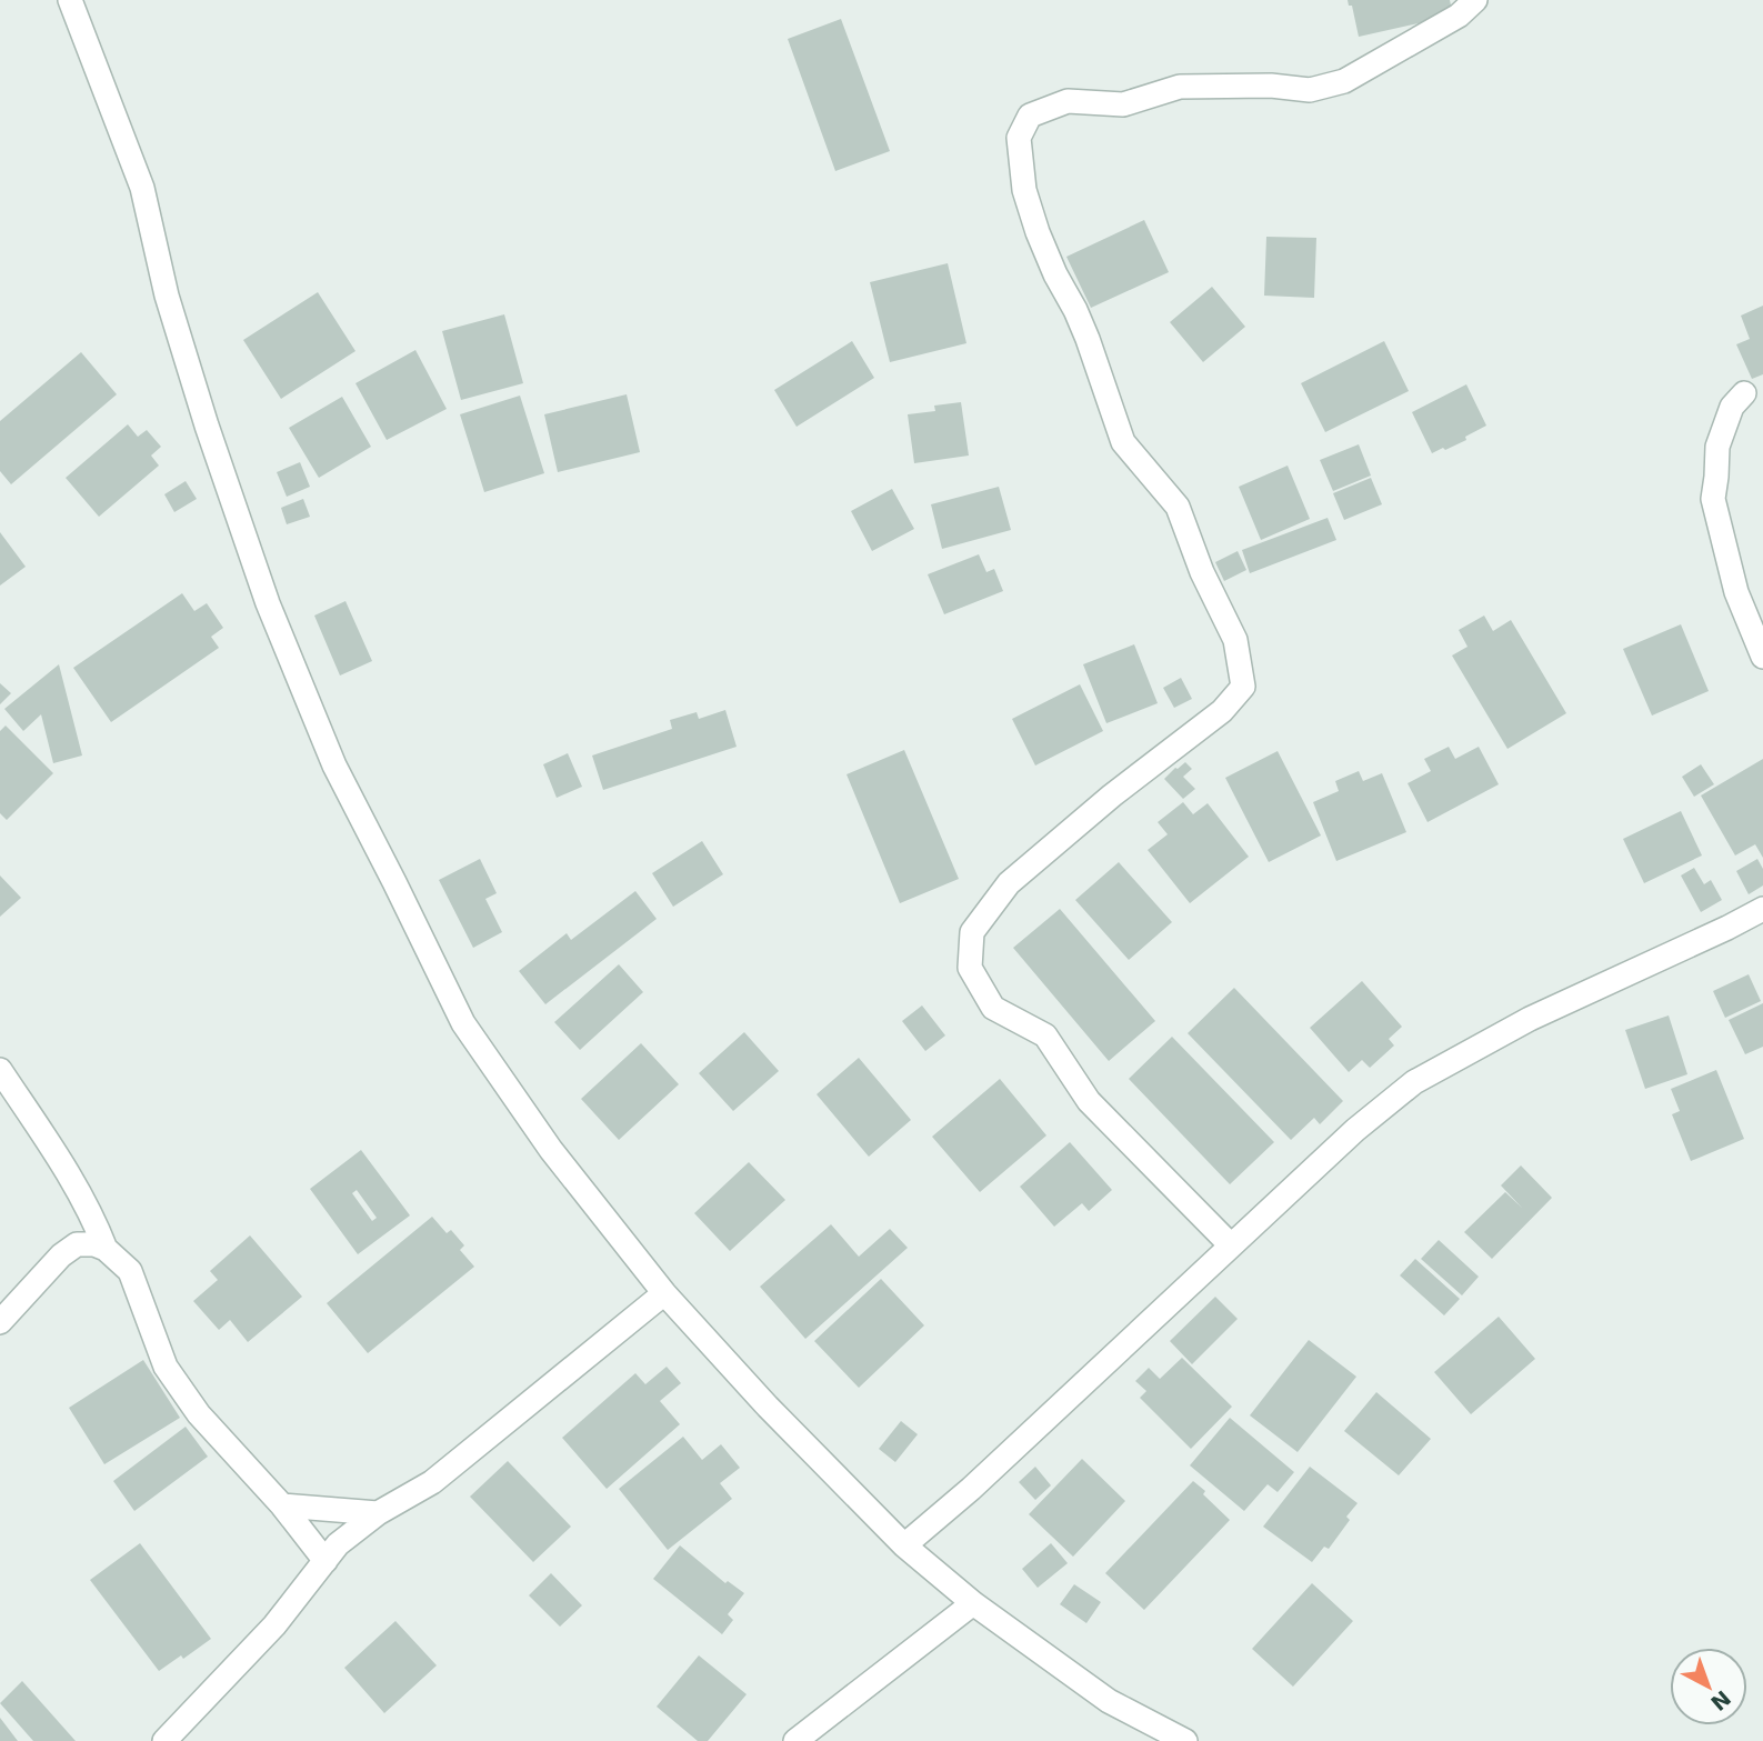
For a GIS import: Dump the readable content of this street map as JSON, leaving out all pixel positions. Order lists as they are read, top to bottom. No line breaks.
{"north":"bottom right"}
